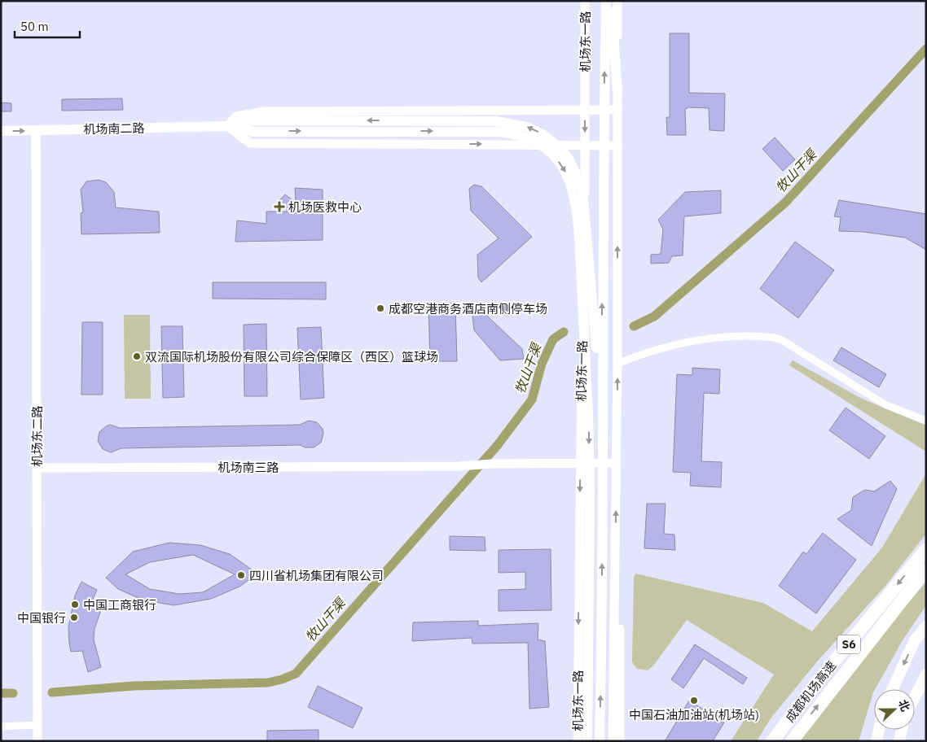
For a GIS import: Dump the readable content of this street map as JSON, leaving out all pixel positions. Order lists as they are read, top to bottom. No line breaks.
{"streets":{"highway":["S6","成都机场高速"],"main road":["机场南二路"],"street":["机场东一路","机场东二路","机场南三路"]},"crossings":[["机场东一路","机场南三路"],["机场南二路","机场东二路"],["机场东二路","机场南三路"]],"water":["牧山干渠"],"places":{"health":["机场医救中心"],"other":["成都空港商务酒店南侧停车场","双流国际机场股份有限公司综合保障区（西区）篮球场","四川省机场集团有限公司","中国工商银行","中国银行","中国石油加油站(机场站)"]},"scale_bar":"50 m","north":"right"}
